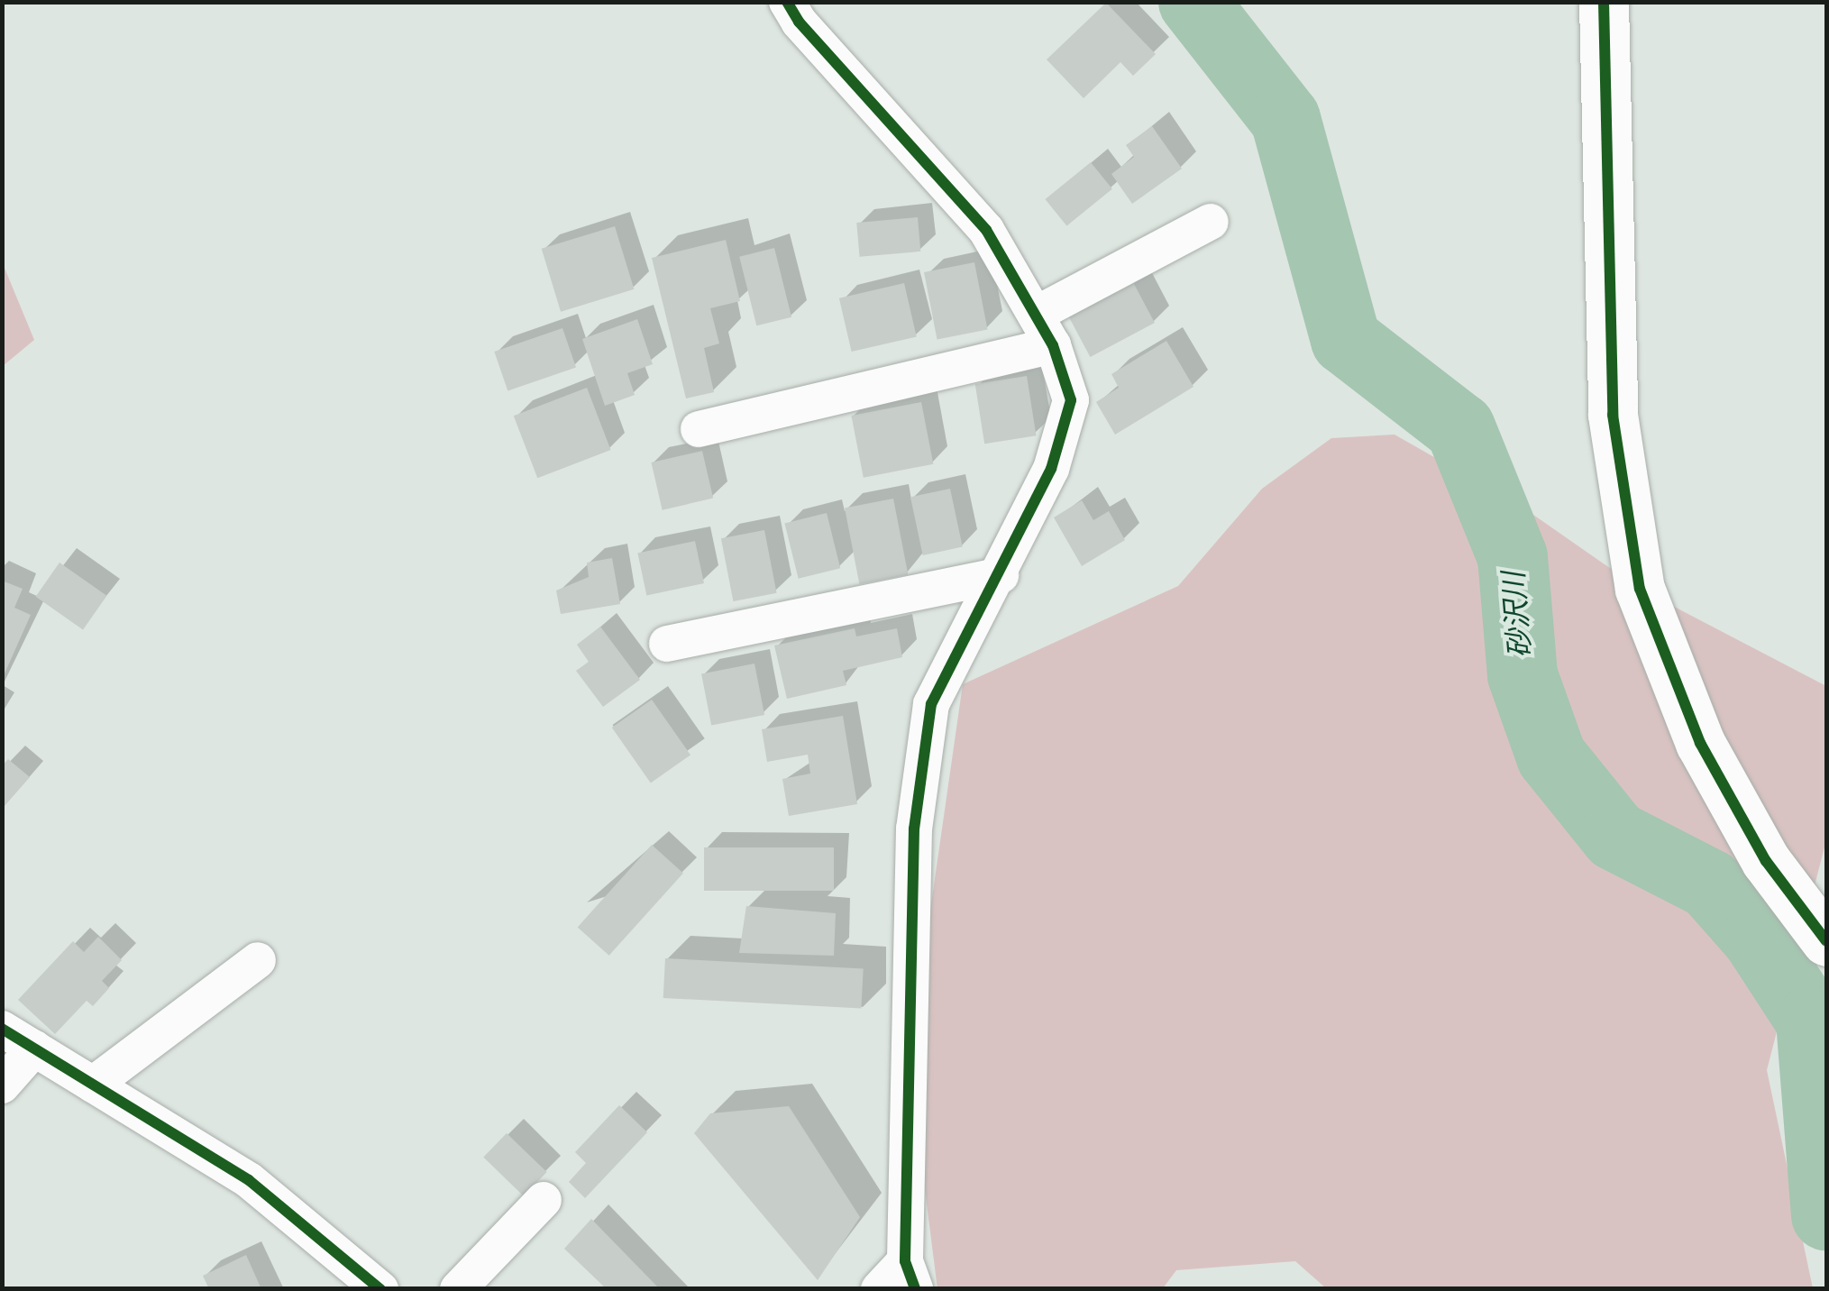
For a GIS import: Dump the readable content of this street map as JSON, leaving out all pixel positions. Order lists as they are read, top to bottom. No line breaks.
{"water":["砂沢川"]}
